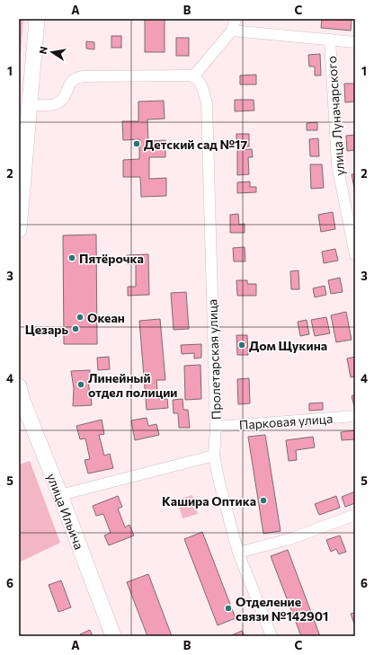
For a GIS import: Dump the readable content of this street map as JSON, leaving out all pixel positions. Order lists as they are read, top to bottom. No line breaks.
{"streets":{"main road":["улица Ильича"],"street":["улица Луначарского","Пролетарская улица","Парковая улица"]},"crossings":[["Пролетарская улица","Парковая улица"]],"places":["Детский сад №17","Пятёрочка","Океан","Цезарь","Дом Щукина","Линейный отдел полиции","Кашира Оптика","Отделение связи №142901"],"north":"left","grid":{"columns":["A","B","C"],"rows":["1","2","3","4","5","6"]}}
